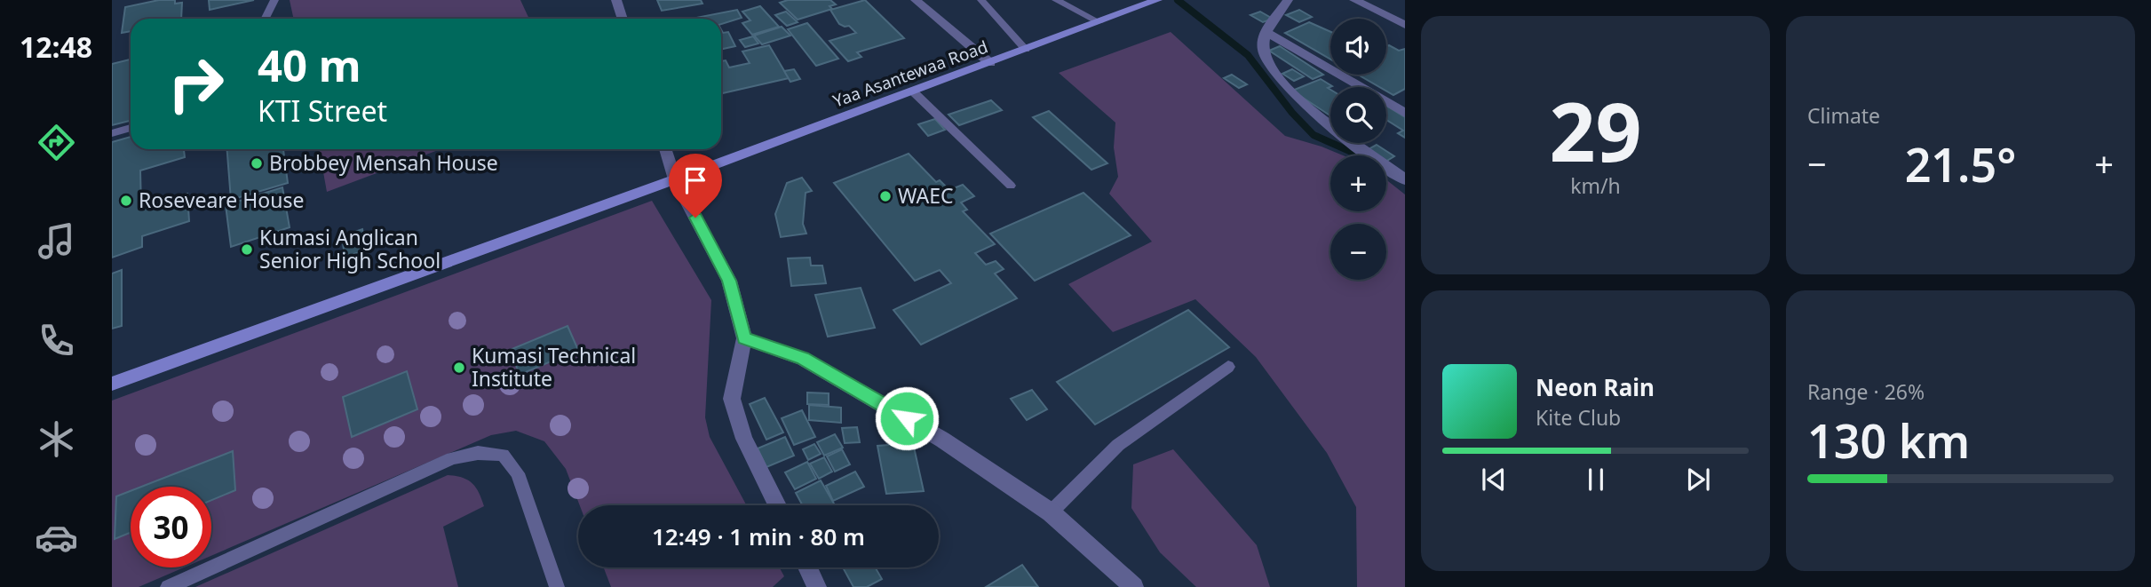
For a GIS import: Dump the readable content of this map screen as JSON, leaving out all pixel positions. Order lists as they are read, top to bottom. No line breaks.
{"streets":{"street":["Yaa Asantewaa Road"]},"places":["Brobbey Mensah House","WAEC","Roseveare House","Kumasi Anglican Senior High School","Kumasi Technical Institute"],"page":{"tabs":"12:48","tile":[["29","km/h"],"Climate",["Range · 26%","130 km"]],"map_buttons":["+","−"],"turn":["40 m","KTI Street"],"heat":["−","21.5°","+"],"song":["Neon Rain","Kite Club"],"limit":"30","trip":"12:49 · 1 min · 80 m"}}
